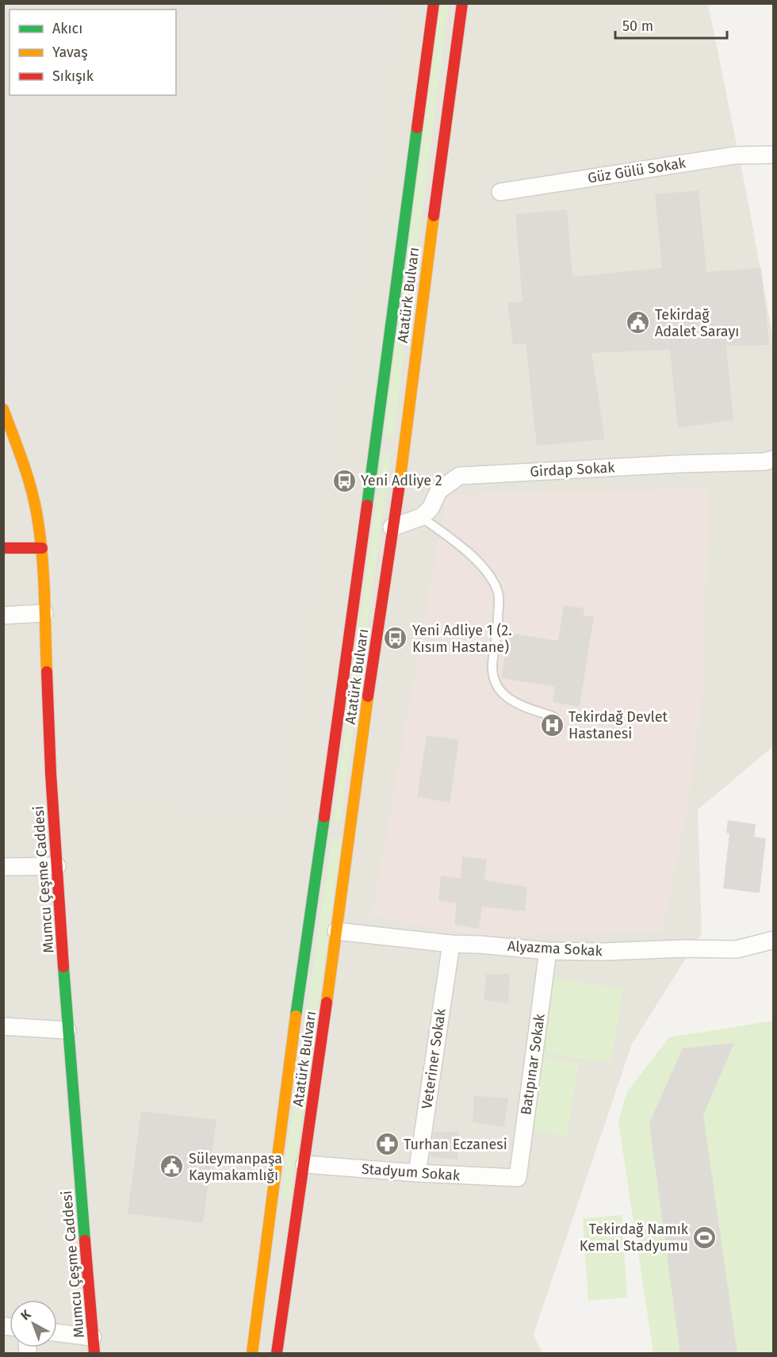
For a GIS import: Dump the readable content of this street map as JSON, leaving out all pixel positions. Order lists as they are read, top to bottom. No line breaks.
{"streets":{"main road":["Atatürk Bulvarı","Mumcu Çeşme Caddesi"],"street":["Güz Gülü Sokak","Girdap Sokak","Alyazma Sokak","Veteriner Sokak","Batıpınar Sokak","Stadyum Sokak"]},"crossings":[["Atatürk Bulvarı","Alyazma Sokak"],["Atatürk Bulvarı","Stadyum Sokak"],["Alyazma Sokak","Veteriner Sokak"],["Alyazma Sokak","Batıpınar Sokak"],["Veteriner Sokak","Stadyum Sokak"],["Batıpınar Sokak","Stadyum Sokak"]],"places":{"public building":["Tekirdağ Adalet Sarayı","Süleymanpaşa Kaymakamlığı"],"bus stop":["Yeni Adliye 2","Yeni Adliye 1 (2. Kısım Hastane)"],"hospital":["Tekirdağ Devlet Hastanesi"],"pharmacy":["Turhan Eczanesi"],"sports":["Tekirdağ Namık Kemal Stadyumu"]},"legend":["Akıcı","Yavaş","Sıkışık"],"scale_bar":"50 m","north":"top left"}
